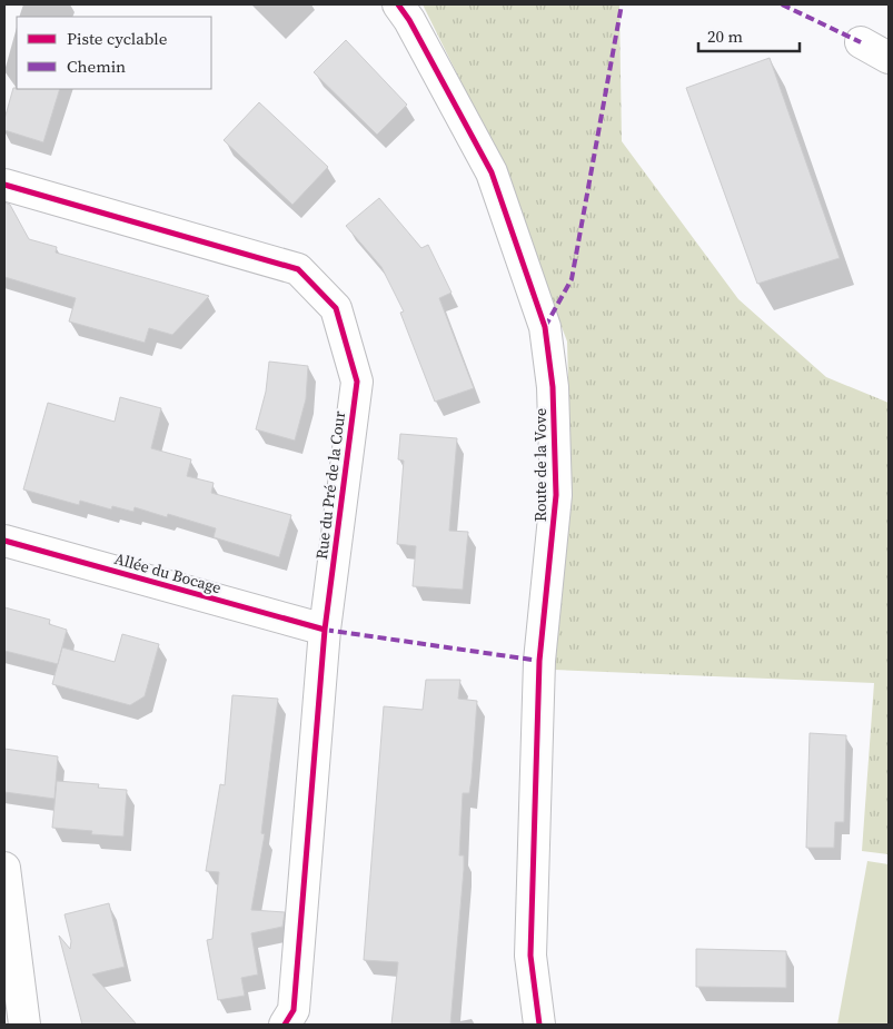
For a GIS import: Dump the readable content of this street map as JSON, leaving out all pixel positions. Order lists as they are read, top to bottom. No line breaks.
{"streets":{"street":["Route de la Vove","Rue du Pré de la Cour","Allée du Bocage"]},"crossings":[["Rue du Pré de la Cour","Allée du Bocage"]],"legend":["Piste cyclable","Chemin"],"scale_bar":"20 m"}
